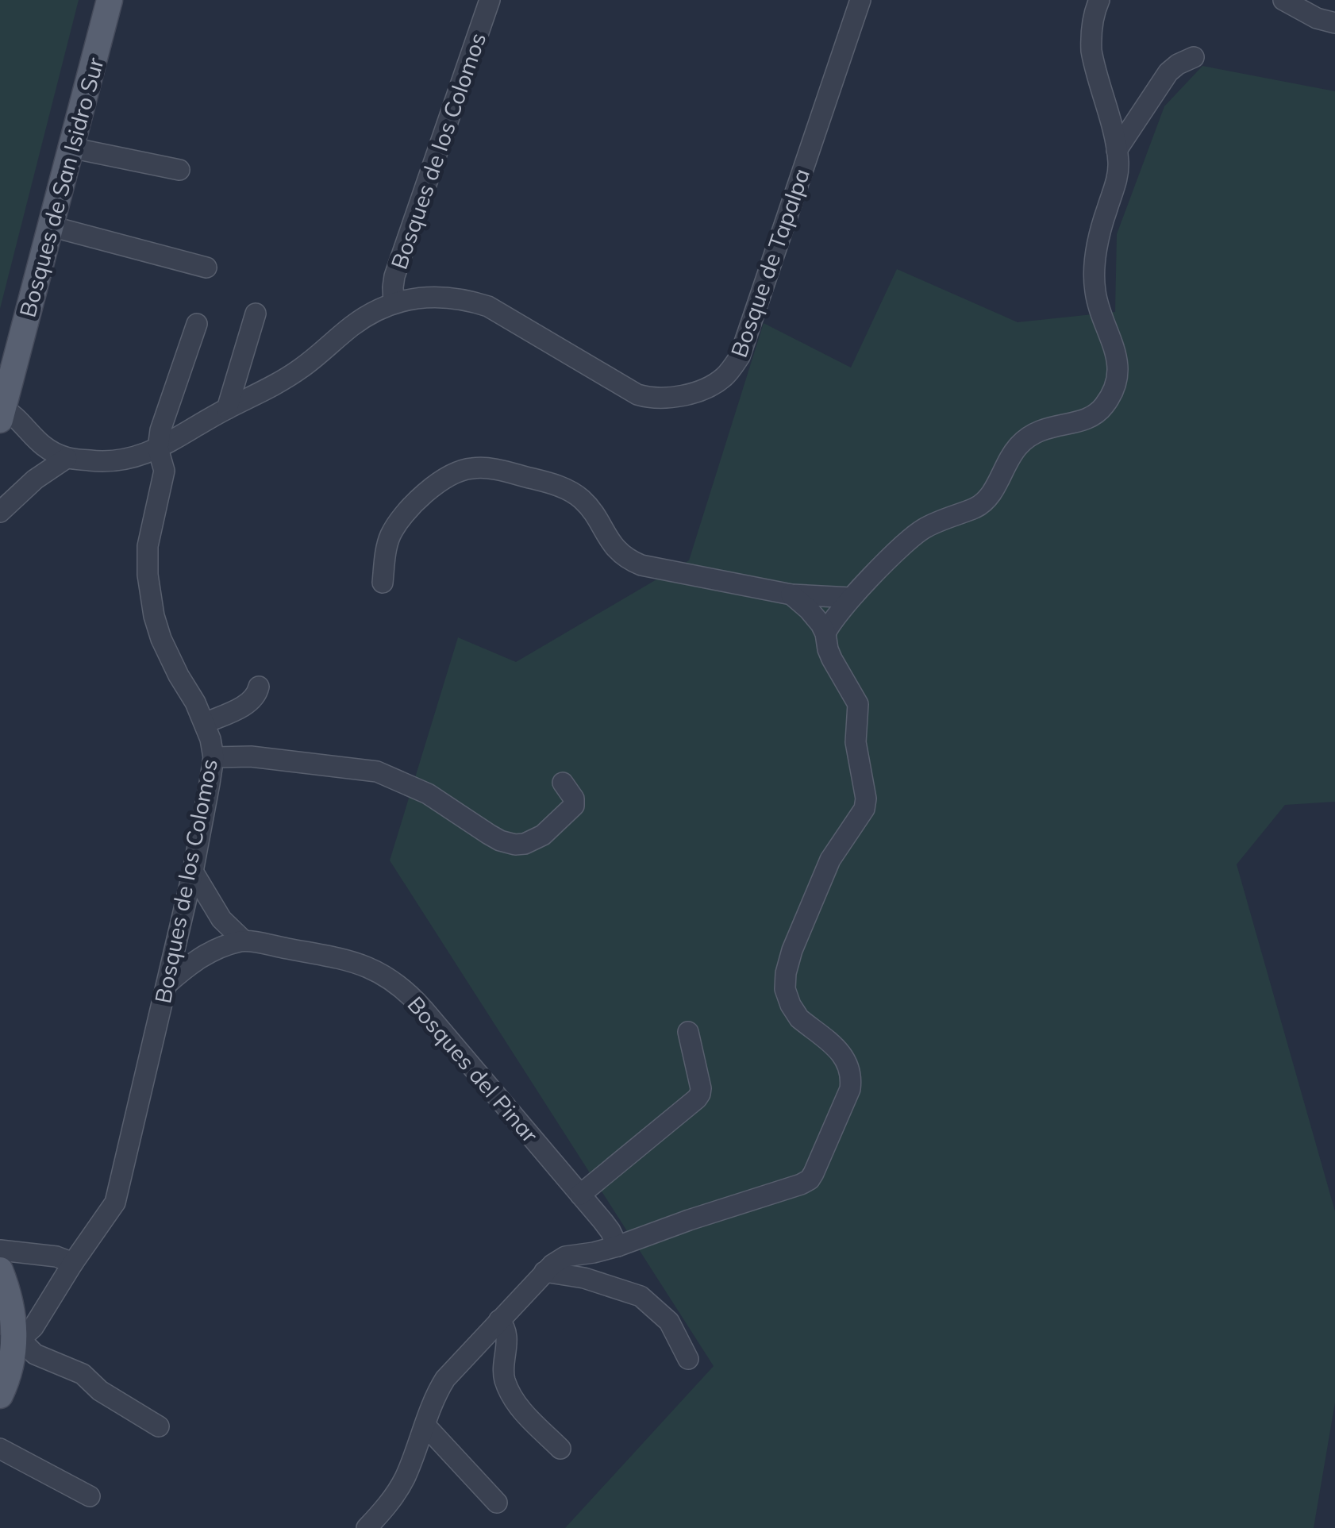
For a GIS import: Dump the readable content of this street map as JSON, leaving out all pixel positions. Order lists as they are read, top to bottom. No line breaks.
{"streets":{"main road":["Bosques de San Isidro Sur"],"street":["Bosques de los Colomos","Bosque de Tapalpa","Bosques del Pinar"]},"crossings":[["Bosques de los Colomos","Bosque de Tapalpa"]]}
